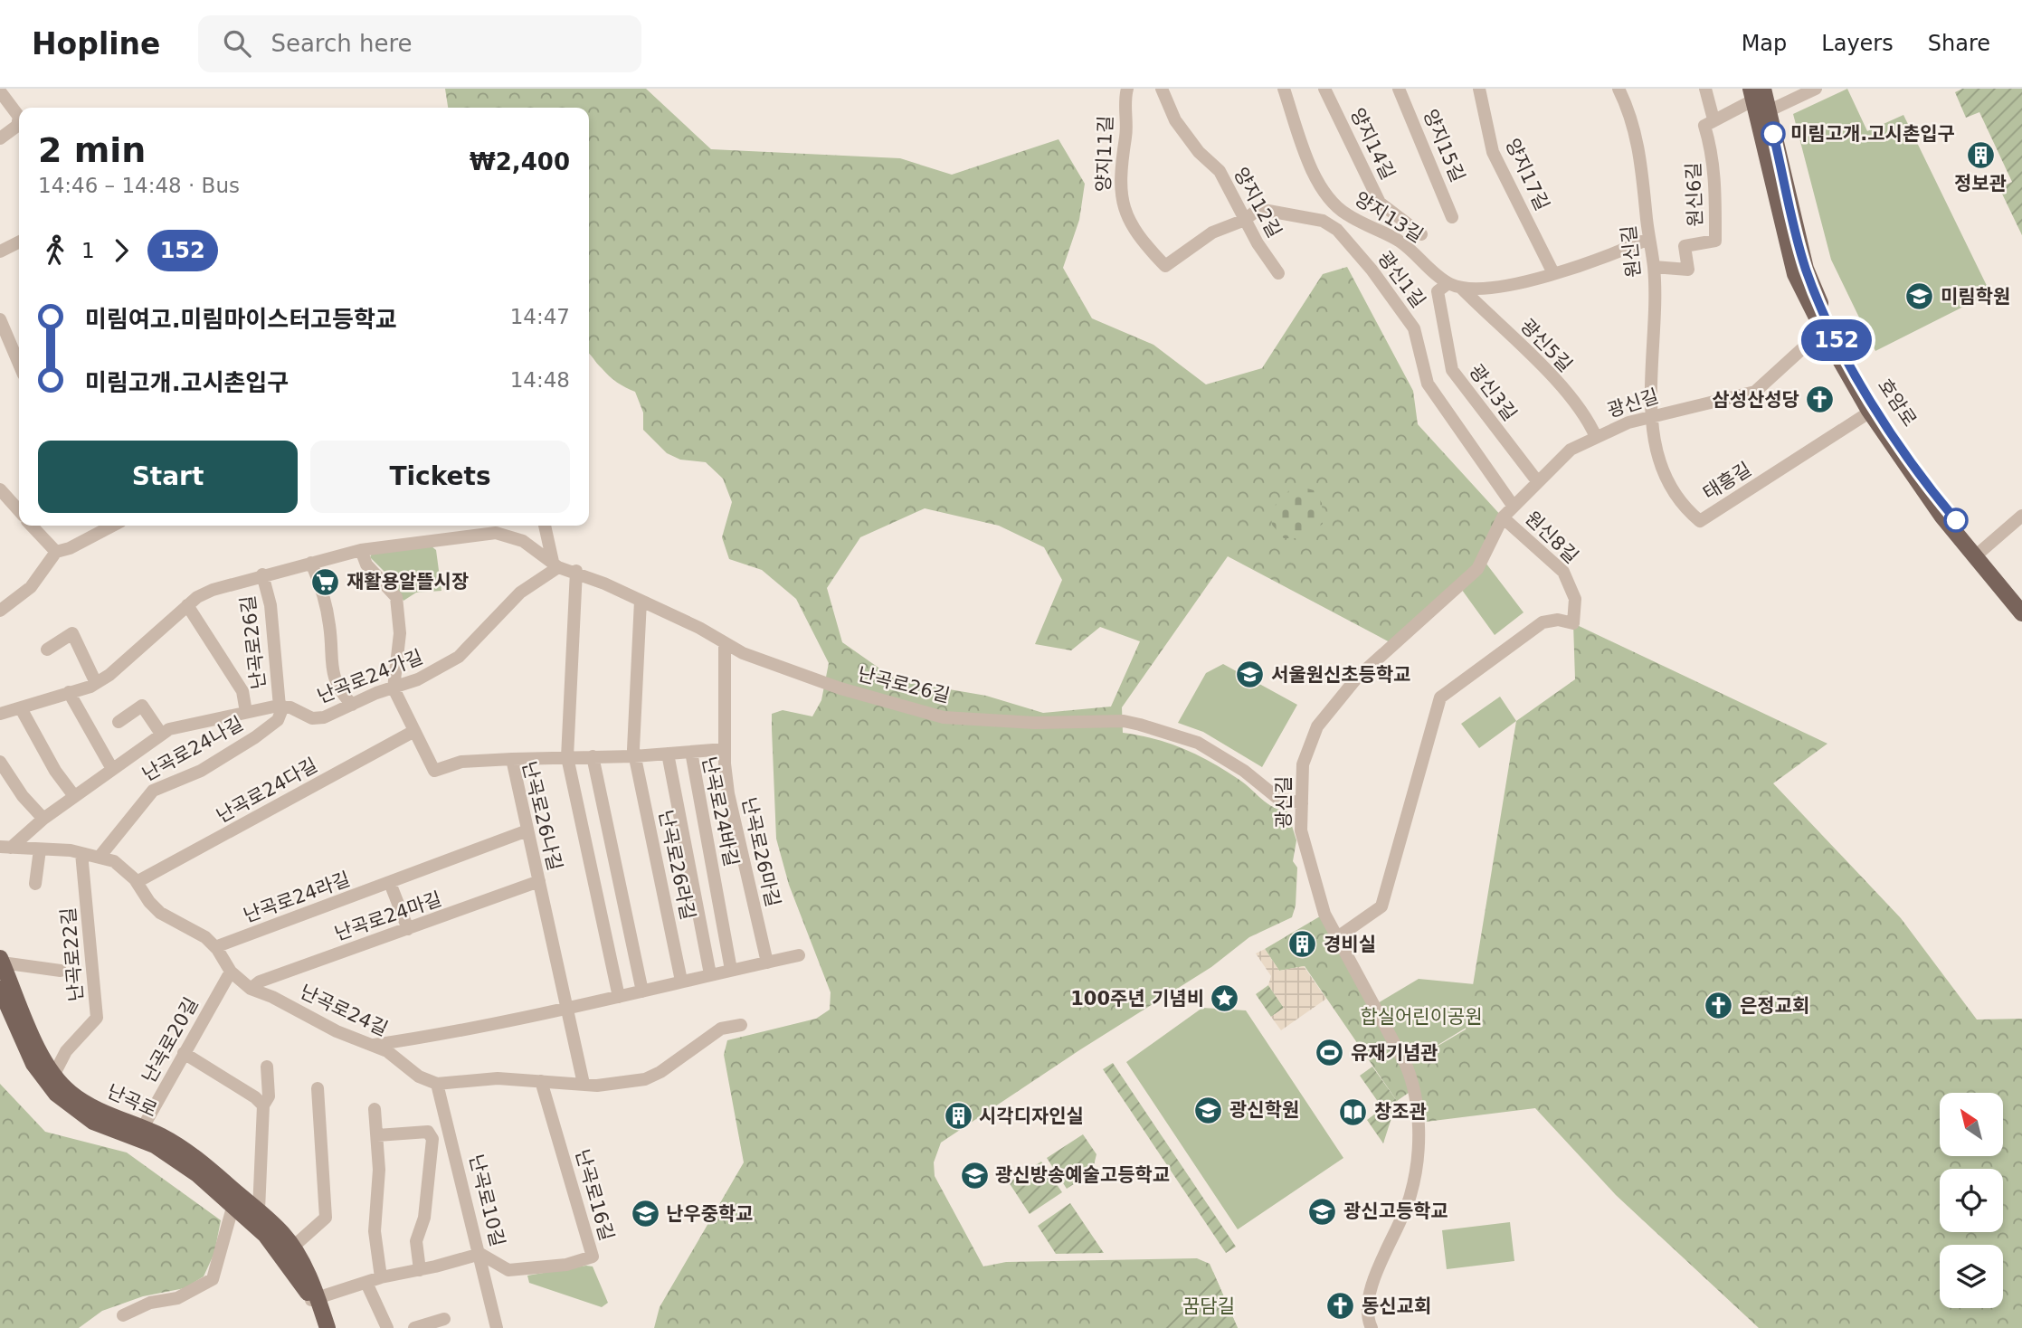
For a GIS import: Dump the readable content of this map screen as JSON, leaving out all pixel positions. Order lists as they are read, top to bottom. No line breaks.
{"streets":{"main road":["호암로","난곡로"],"street":["양지14길","양지15길","양지11길","양지17길","원신6길","양지12길","양지13길","원신길","광신1길","광신5길","광신3길","광신길","태흥길","원신8길","난곡로26길","난곡로24가길","난곡로24나길","난곡로24다길","난곡로24바길","난곡로26나길","난곡로26마길","난곡로26라길","난곡로24라길","난곡로24마길","난곡로22길","난곡로24길","난곡로20길","난곡로16길","난곡로10길"]},"crossings":[["양지11길","양지12길"],["양지11길","광신1길"],["원신6길","원신길"],["양지12길","광신1길"],["양지13길","광신5길"],["양지13길","광신3길"],["원신길","광신길"],["원신길","태흥길"],["광신1길","광신길"],["광신5길","광신3길"],["광신5길","광신길"],["광신3길","광신길"],["호암로","광신길"],["호암로","태흥길"],["광신길","태흥길"],["광신길","원신8길"],["광신길","난곡로26길"],["난곡로26길","난곡로24가길"],["난곡로26길","난곡로24나길"],["난곡로26길","난곡로26마길"],["난곡로26길","난곡로26라길"],["난곡로24가길","난곡로24나길"],["난곡로24가길","난곡로26나길"],["난곡로24나길","난곡로24길"],["난곡로24다길","난곡로26나길"],["난곡로24다길","난곡로24길"],["난곡로26나길","난곡로24라길"],["난곡로26나길","난곡로24마길"],["난곡로24라길","난곡로24길"],["난곡로24마길","난곡로24길"],["난곡로22길","난곡로24길"],["난곡로22길","난곡로"],["난곡로24길","난곡로20길"],["난곡로24길","난곡로10길"],["난곡로20길","난곡로"],["난곡로16길","난곡로10길"]],"parks":["합실어린이공원","꿈담길"],"places":{"other":["미림고개.고시촌입구"],"building":["정보관","경비실","시각디자인실"],"school or university":["미림학원","서울원신초등학교","광신학원","광신방송예술고등학교","광신고등학교","난우중학교"],"church":["삼성산성당","은정교회","동신교회"],"supermarket":["재활용알뜰시장"],"place":["100주년 기념비"],"sports":["유재기념관"],"library":["창조관"]},"lines":["bus line 152"],"north":"top left","page":{"header":"Hopline","search":"Search here","nav":["Map","Layers","Share"],"on_map":"152","heading":["2 min","14:46 – 14:48 · Bus","₩2,400"],"legs":["1","152"],"list":[{"name":"미림여고.미림마이스터고등학교","value":"14:47"},{"name":"미림고개.고시촌입구","value":"14:48"}],"buttons":["Start","Tickets"]}}
